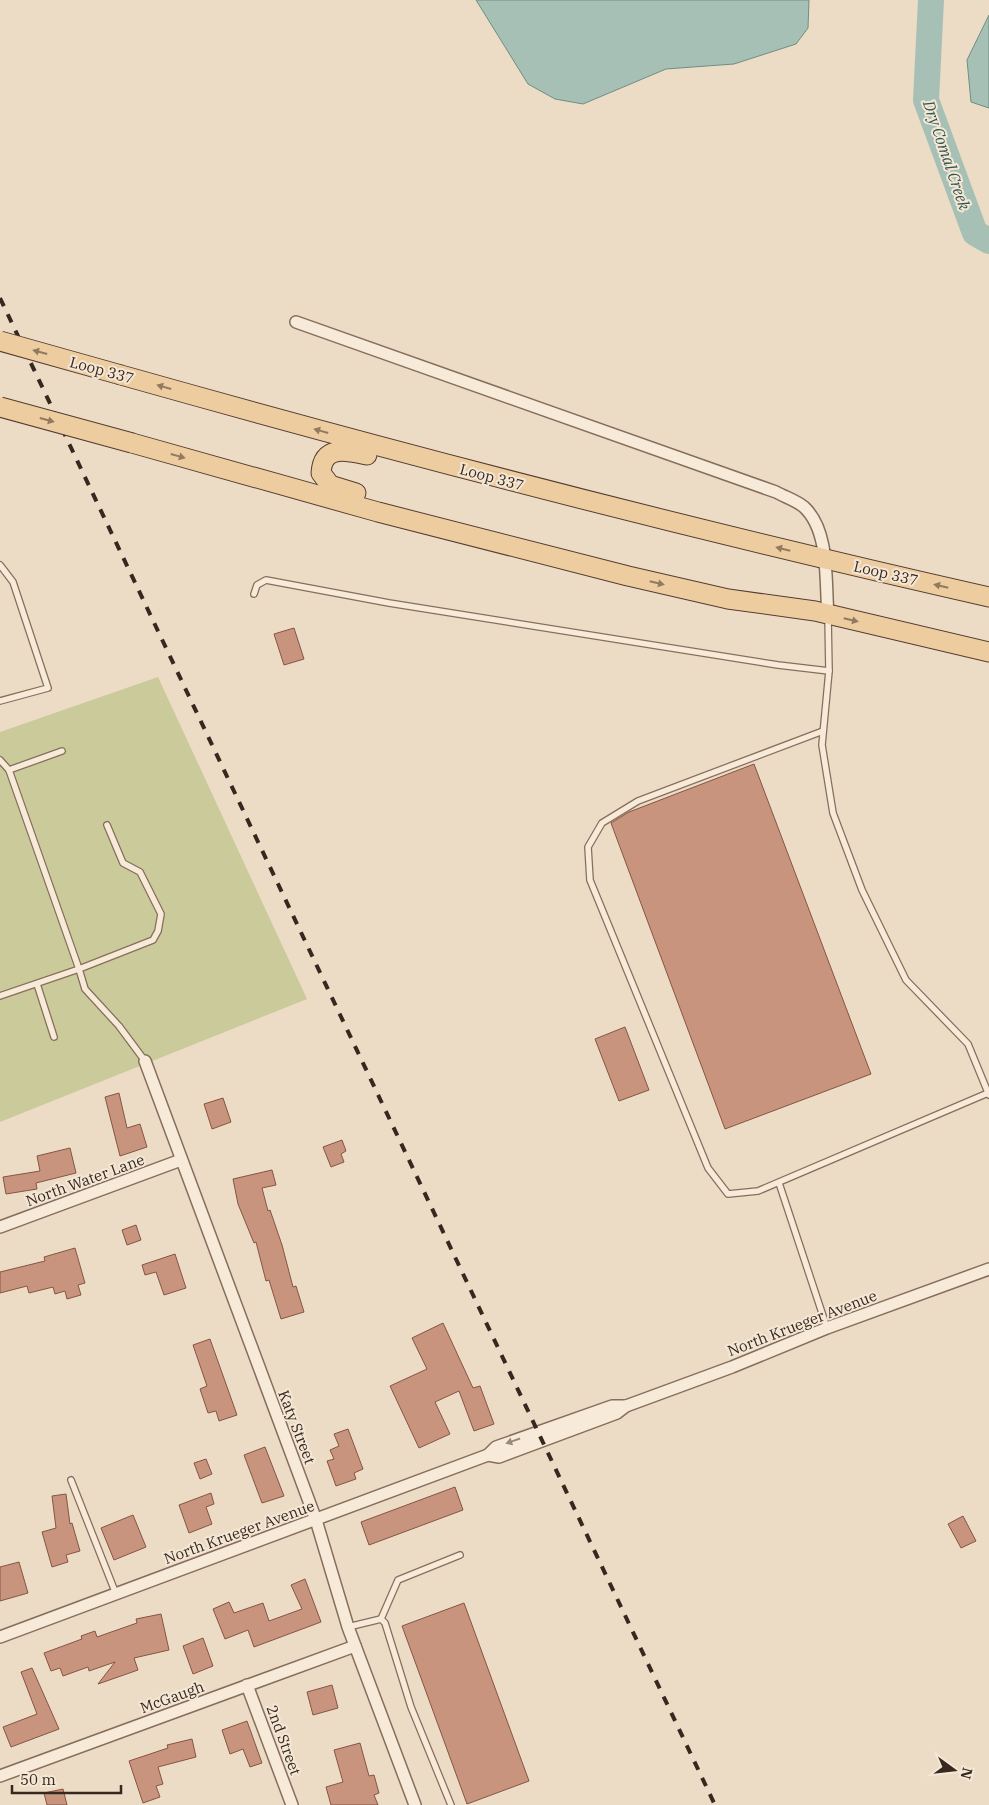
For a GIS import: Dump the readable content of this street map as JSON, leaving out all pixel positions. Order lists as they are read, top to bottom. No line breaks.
{"streets":{"main road":["Loop 337"],"street":["North Water Lane","North Krueger Avenue","Katy Street","McGaugh","2nd Street"]},"crossings":[["North Water Lane","Katy Street"],["North Krueger Avenue","Katy Street"],["Katy Street","McGaugh"],["McGaugh","2nd Street"]],"water":["Dry Comal Creek"],"scale_bar":"50 m","north":"right"}
